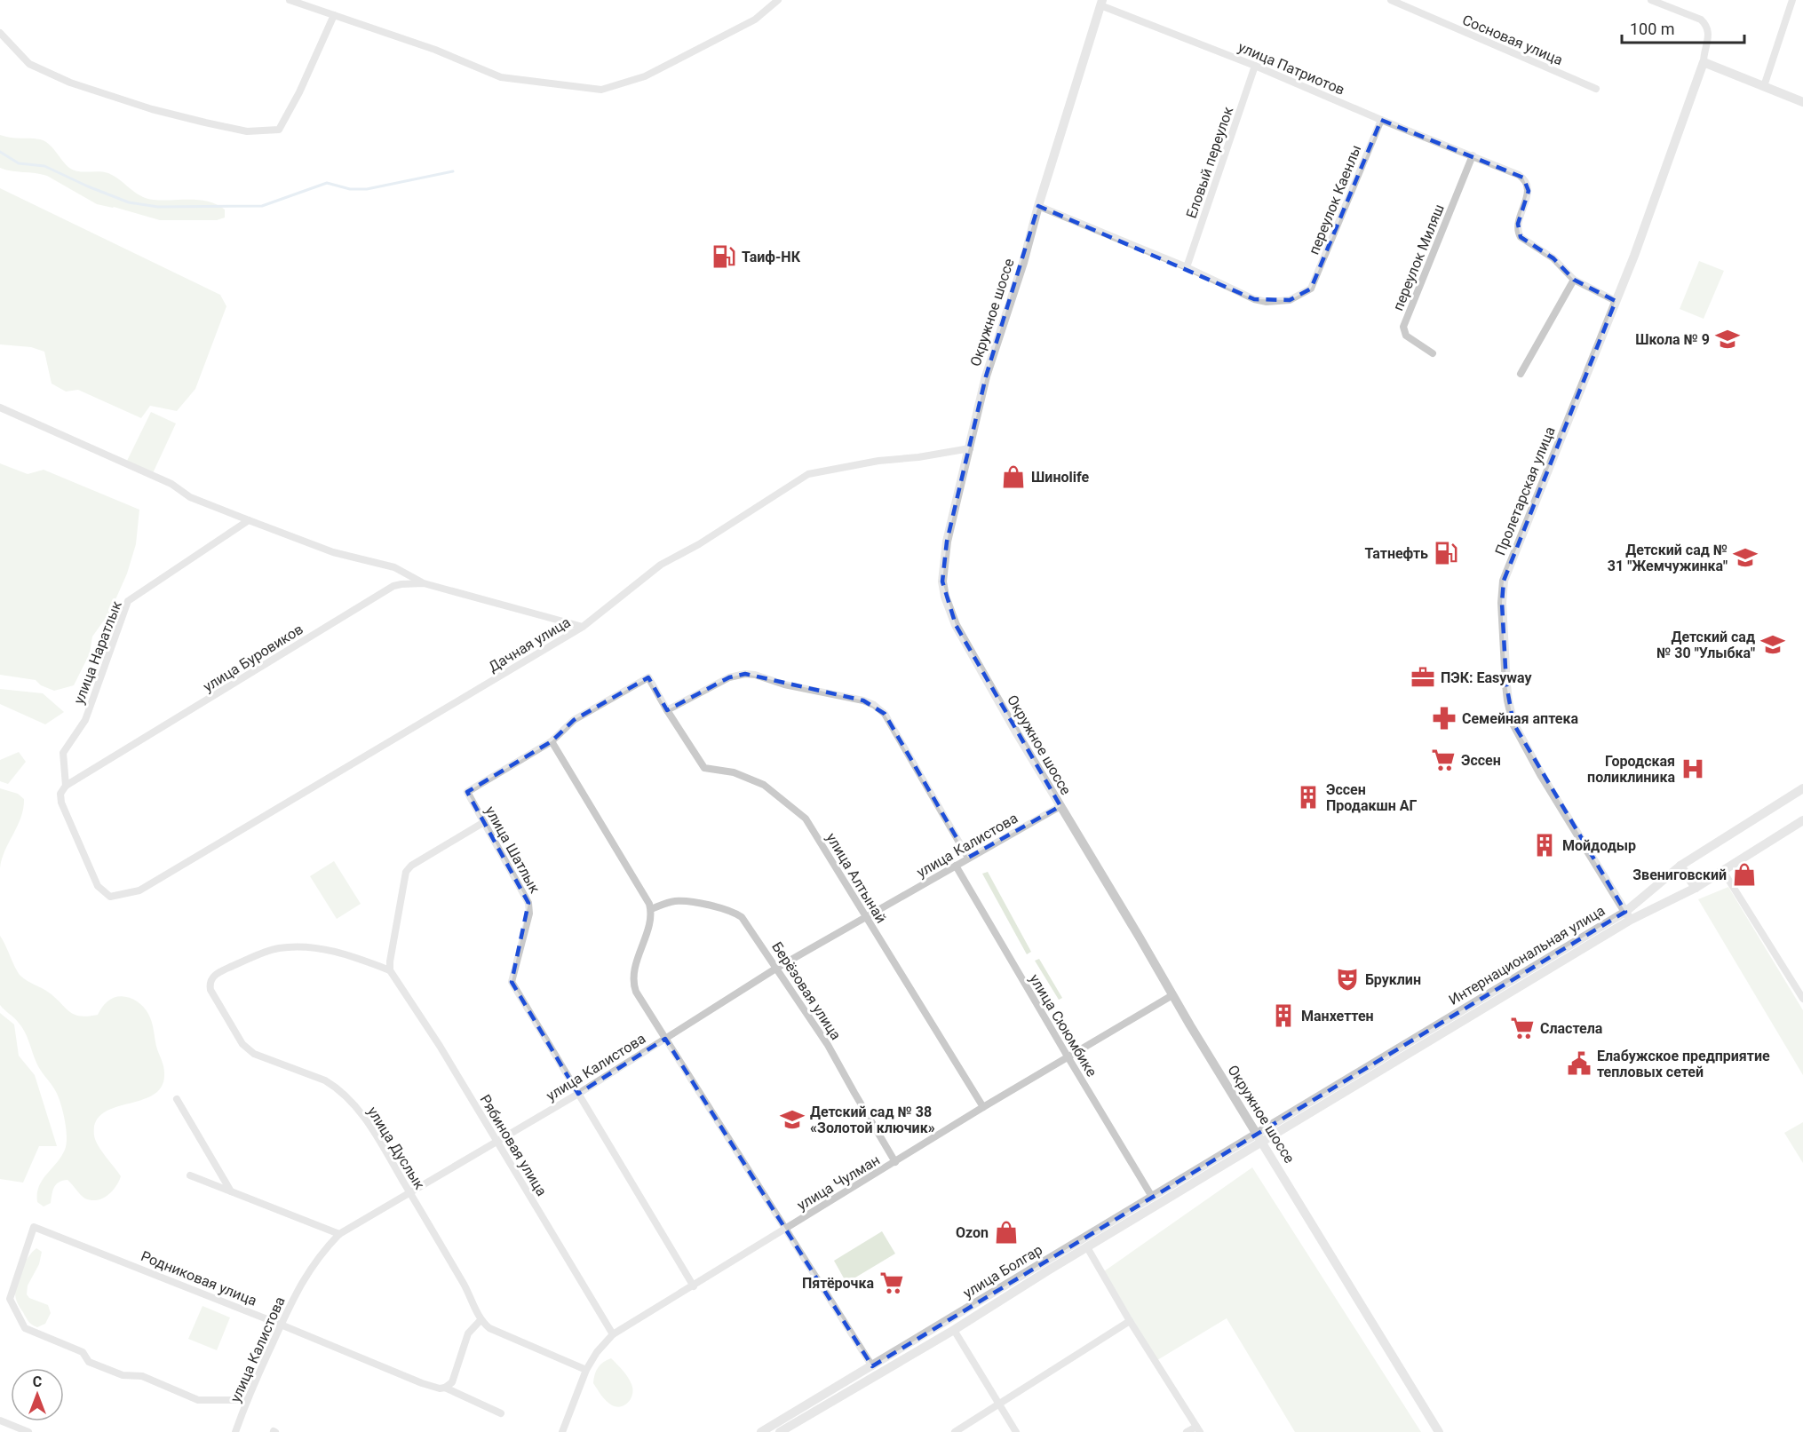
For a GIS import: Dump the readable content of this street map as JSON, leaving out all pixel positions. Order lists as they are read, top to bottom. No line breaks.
{"streets":{"street":["Сосновая улица","улица Патриотов","Еловый переулок","переулок Каенлы","переулок Миляш","Окружное шоссе","Пролетарская улица","Дачная улица","улица Наратлык","улица Буровиков","улица Калистова","улица Шатлык","улица Алтынай","Интернациональная улица","Берёзовая улица","улица Сююмбике","Рябиновая улица","улица Дуслык","улица Чулман","улица Болгар","Родниковая улица"]},"crossings":[["улица Патриотов","Еловый переулок"],["улица Патриотов","переулок Каенлы"],["улица Патриотов","переулок Миляш"],["улица Патриотов","Окружное шоссе"],["Еловый переулок","переулок Каенлы"],["Окружное шоссе","Дачная улица"],["Окружное шоссе","улица Калистова"],["Окружное шоссе","Интернациональная улица"],["Окружное шоссе","улица Чулман"],["Окружное шоссе","улица Болгар"],["Пролетарская улица","Интернациональная улица"],["Дачная улица","улица Наратлык"],["Дачная улица","улица Буровиков"],["улица Наратлык","улица Буровиков"],["улица Калистова","улица Шатлык"],["улица Калистова","улица Алтынай"],["улица Калистова","Берёзовая улица"],["улица Калистова","улица Сююмбике"],["улица Калистова","Рябиновая улица"],["улица Калистова","улица Дуслык"],["улица Калистова","Родниковая улица"],["улица Шатлык","улица Чулман"],["улица Алтынай","улица Чулман"],["Интернациональная улица","улица Болгар"],["Берёзовая улица","улица Чулман"],["улица Сююмбике","улица Чулман"],["улица Сююмбике","улица Болгар"],["Рябиновая улица","улица Дуслык"],["Рябиновая улица","улица Чулман"]],"places":{"fuel station":["Таиф-НК","Татнефть"],"school or university":["Школа № 9","Детский сад № 31 \"Жемчужинка\"","Детский сад № 30 \"Улыбка\"","Детский сад № 38 «Золотой ключик»"],"shop":["Шиноlife","Звениговский","Ozon"],"office":["ПЭК: Easyway"],"pharmacy":["Семейная аптека"],"supermarket":["Эссен","Сластела","Пятёрочка"],"hospital":["Городская поликлиника"],"building":["Эссен Продакшн АГ","Мойдодыр","Манхеттен"],"theatre":["Бруклин"],"public building":["Елабужское предприятие тепловых сетей"]},"scale_bar":"100 m","north":"top"}
